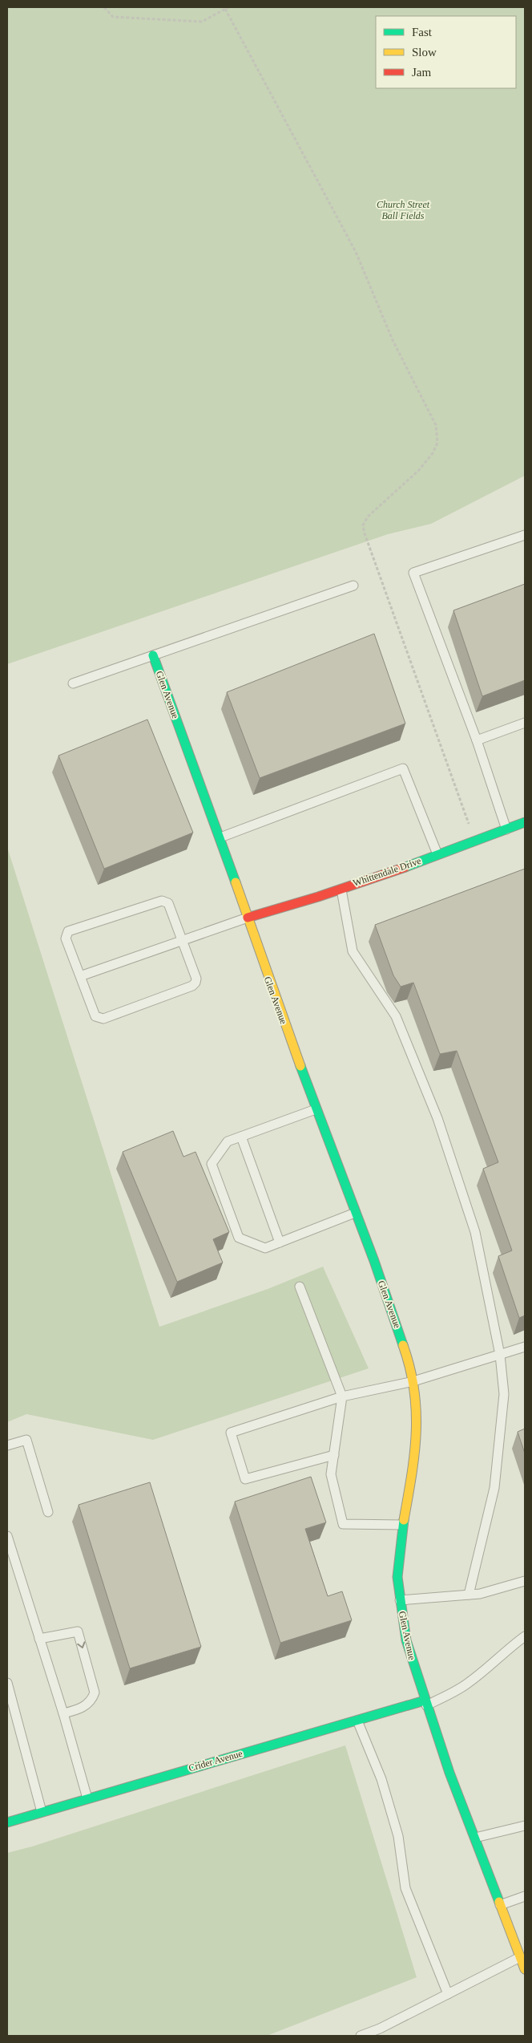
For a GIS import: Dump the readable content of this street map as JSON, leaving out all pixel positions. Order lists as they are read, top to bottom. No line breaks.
{"streets":{"street":["Glen Avenue","Whittendale Drive","Crider Avenue"]},"crossings":[["Glen Avenue","Whittendale Drive"],["Glen Avenue","Crider Avenue"]],"parks":["Church Street Ball Fields"],"legend":["Fast","Slow","Jam"]}
